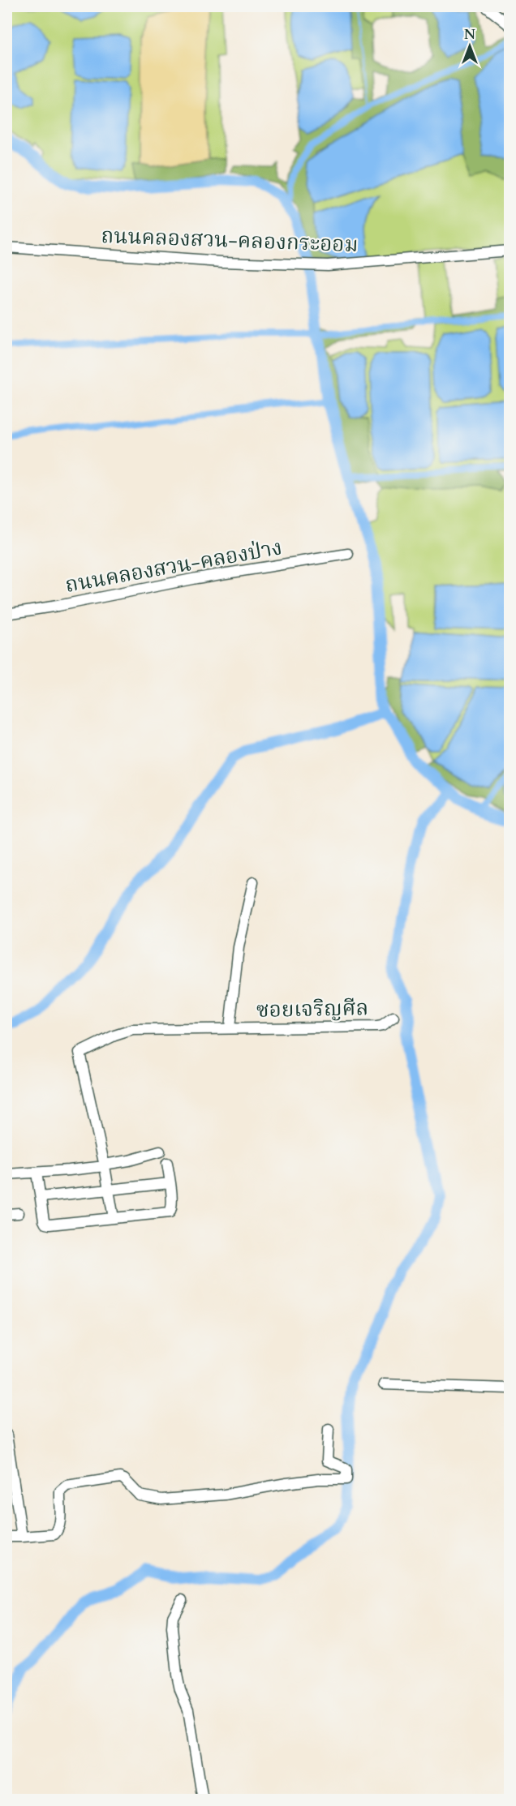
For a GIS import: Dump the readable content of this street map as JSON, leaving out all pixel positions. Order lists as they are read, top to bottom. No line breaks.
{"streets":{"street":["ถนนคลองสวน-คลองกระออม","ถนนคลองสวน-คลองป่าง","ซอยเจริญศีล"]},"north":"top"}
